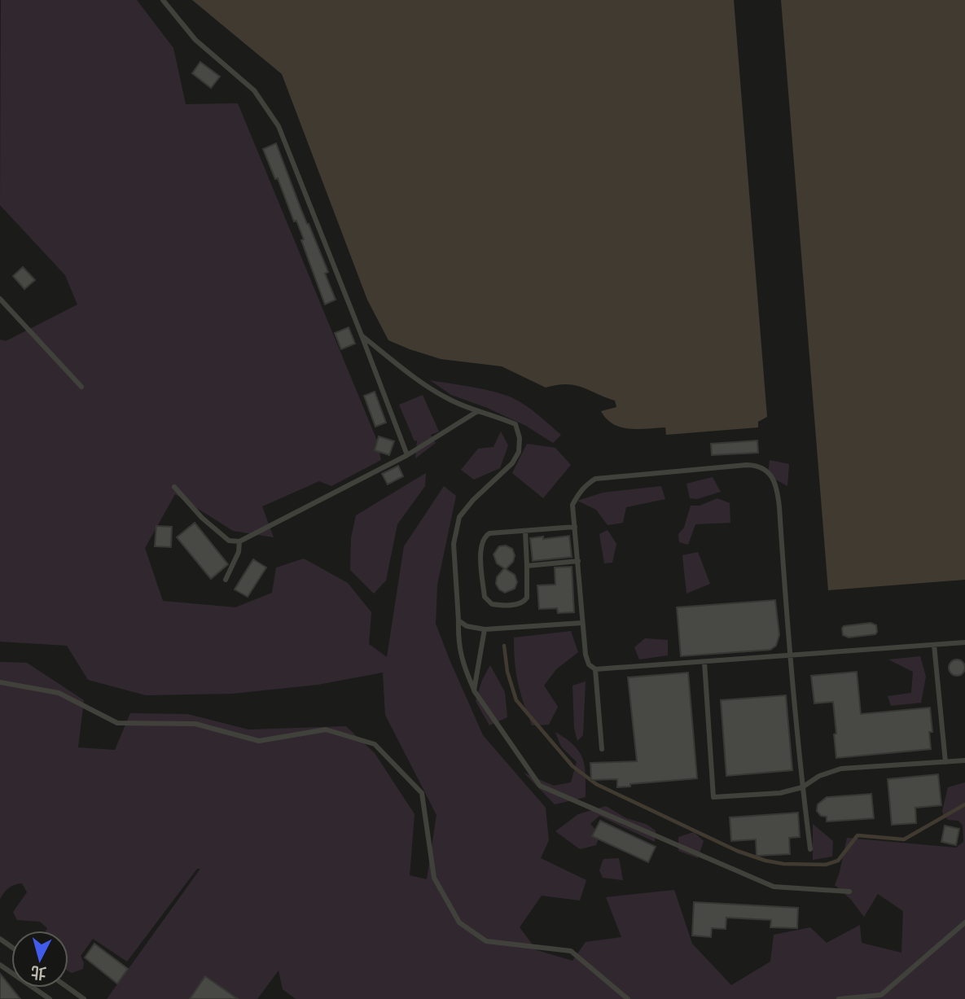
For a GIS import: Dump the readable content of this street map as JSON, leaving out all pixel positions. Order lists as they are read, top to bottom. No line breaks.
{"north":"bottom"}
